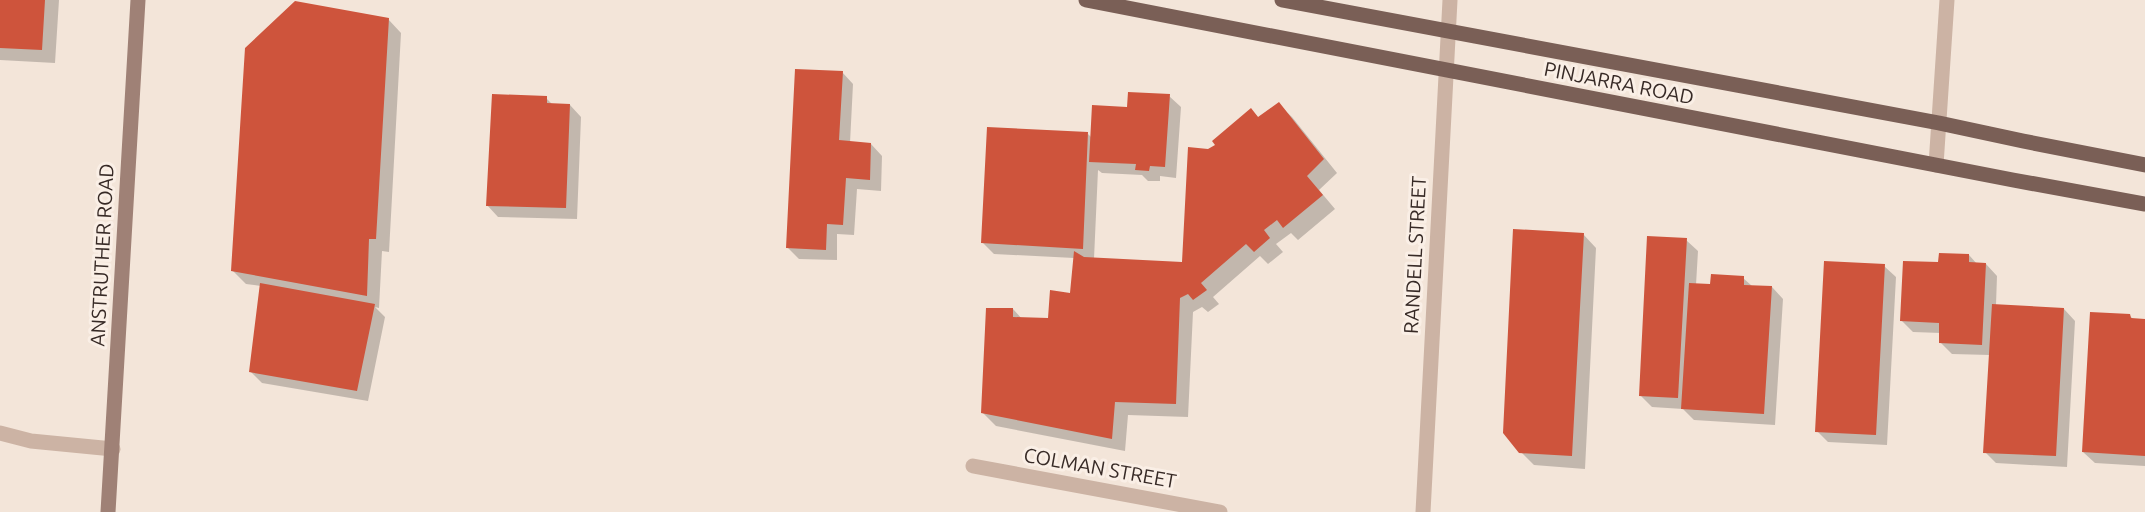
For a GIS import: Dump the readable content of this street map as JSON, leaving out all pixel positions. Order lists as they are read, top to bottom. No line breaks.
{"streets":{"main road":["PINJARRA ROAD","ANSTRUTHER ROAD"],"street":["RANDELL STREET","COLMAN STREET"]},"crossings":[["PINJARRA ROAD","RANDELL STREET"]]}
